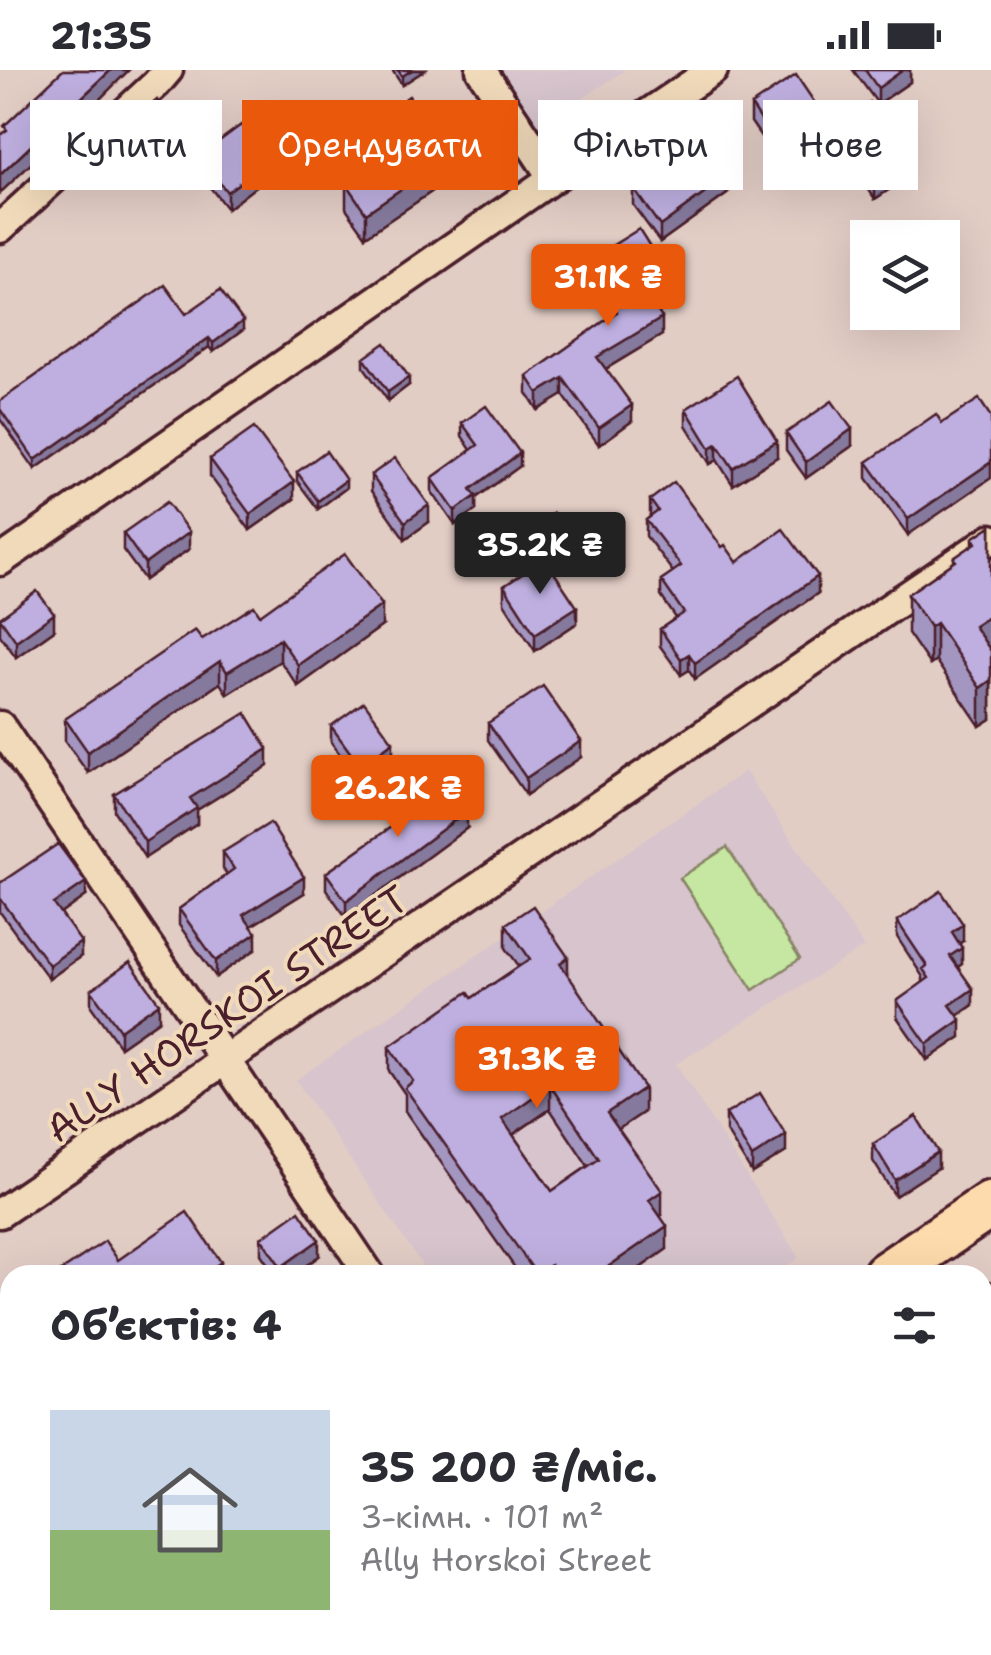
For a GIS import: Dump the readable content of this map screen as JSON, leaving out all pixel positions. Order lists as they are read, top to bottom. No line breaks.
{"streets":{"street":["ALLY HORSKOI STREET"]},"page":{"status":"21:35","chip":["Купити","Орендувати","Фільтри","Нове"],"price":["31.1K ₴","35.2K ₴","26.2K ₴","31.3K ₴"],"heading":"Об’єктів: 4","list":[{"name":"35 200 ₴/міс.","note":"3-кімн. · 101 m² · Ally Horskoi Street"}]}}
